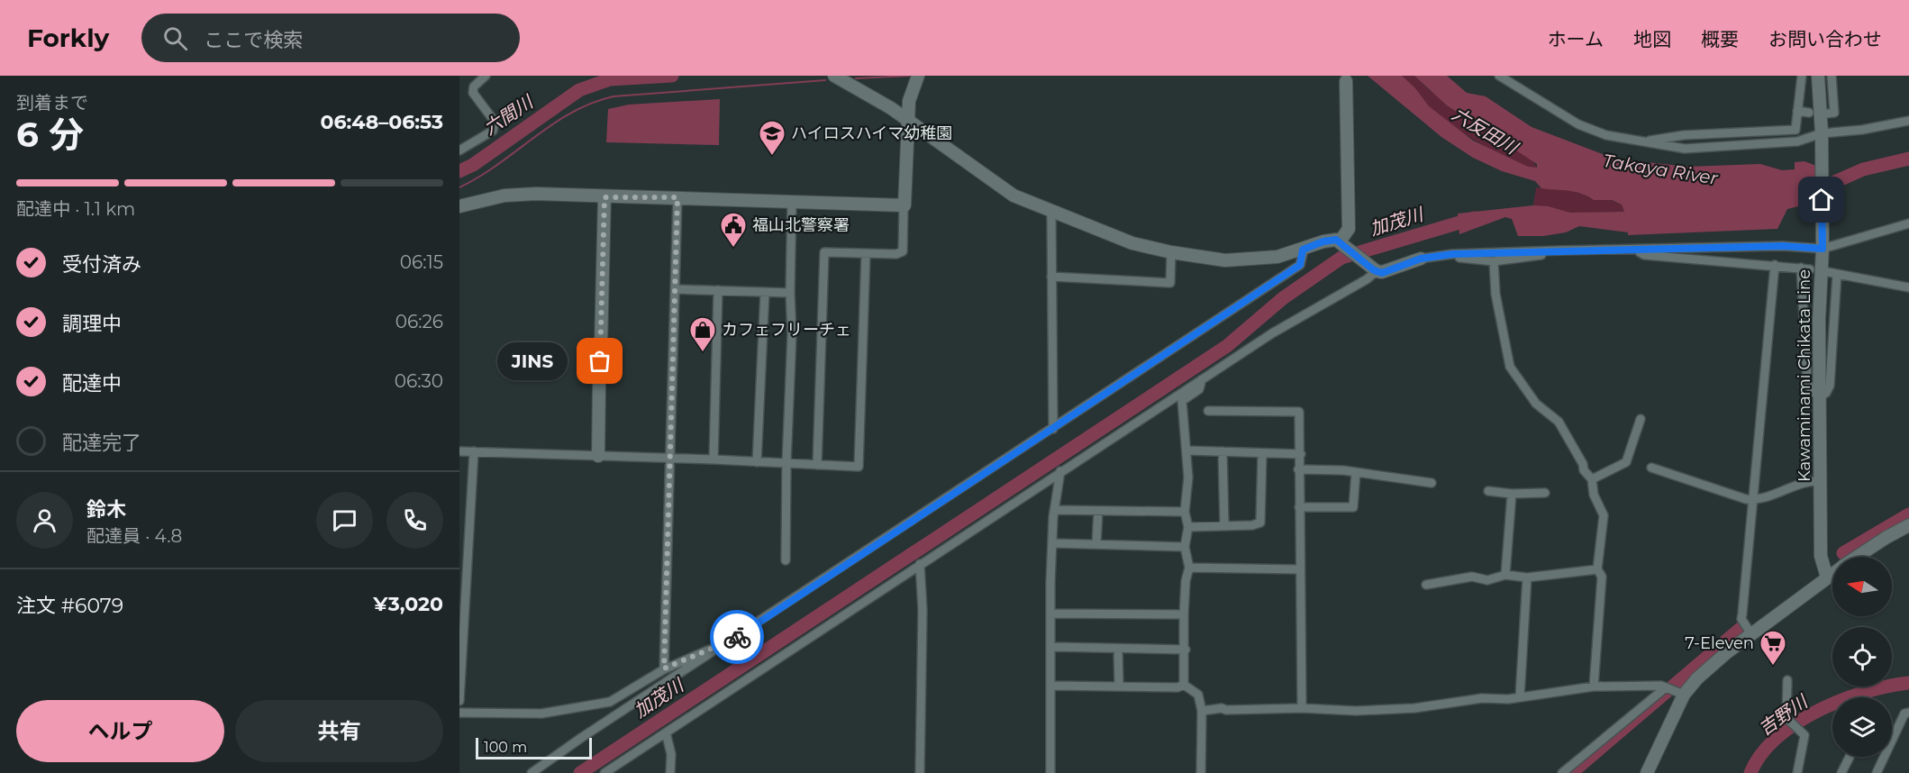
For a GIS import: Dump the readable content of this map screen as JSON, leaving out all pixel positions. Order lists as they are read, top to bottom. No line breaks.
{"streets":{"street":["Kawaminami Chikata Line"]},"water":["六間川","六反田川","Takaya River","加茂川","吉野川"],"places":{"school or university":["ハイロスハイマ幼稚園"],"public building":["福山北警察署"],"shop":["カフェフリーチェ"],"other":["JINS"],"supermarket":["7-Eleven"]},"scale_bar":"100 m","north":"left","page":{"header":"Forkly","search":"ここで検索","nav":["ホーム","地図","概要","お問い合わせ"],"heading":["6 分","到着まで","06:48–06:53"],"panel":["鈴木","配達員 · 4.8","注文 #6079","¥3,020"],"bar":"配達中 · 1.1 km","list":[["受付済み","06:15"],["調理中","06:26"],["配達中","06:30"],"配達完了"],"bubble":"JINS","buttons":["ヘルプ","共有"],"scale":"100 m"}}
